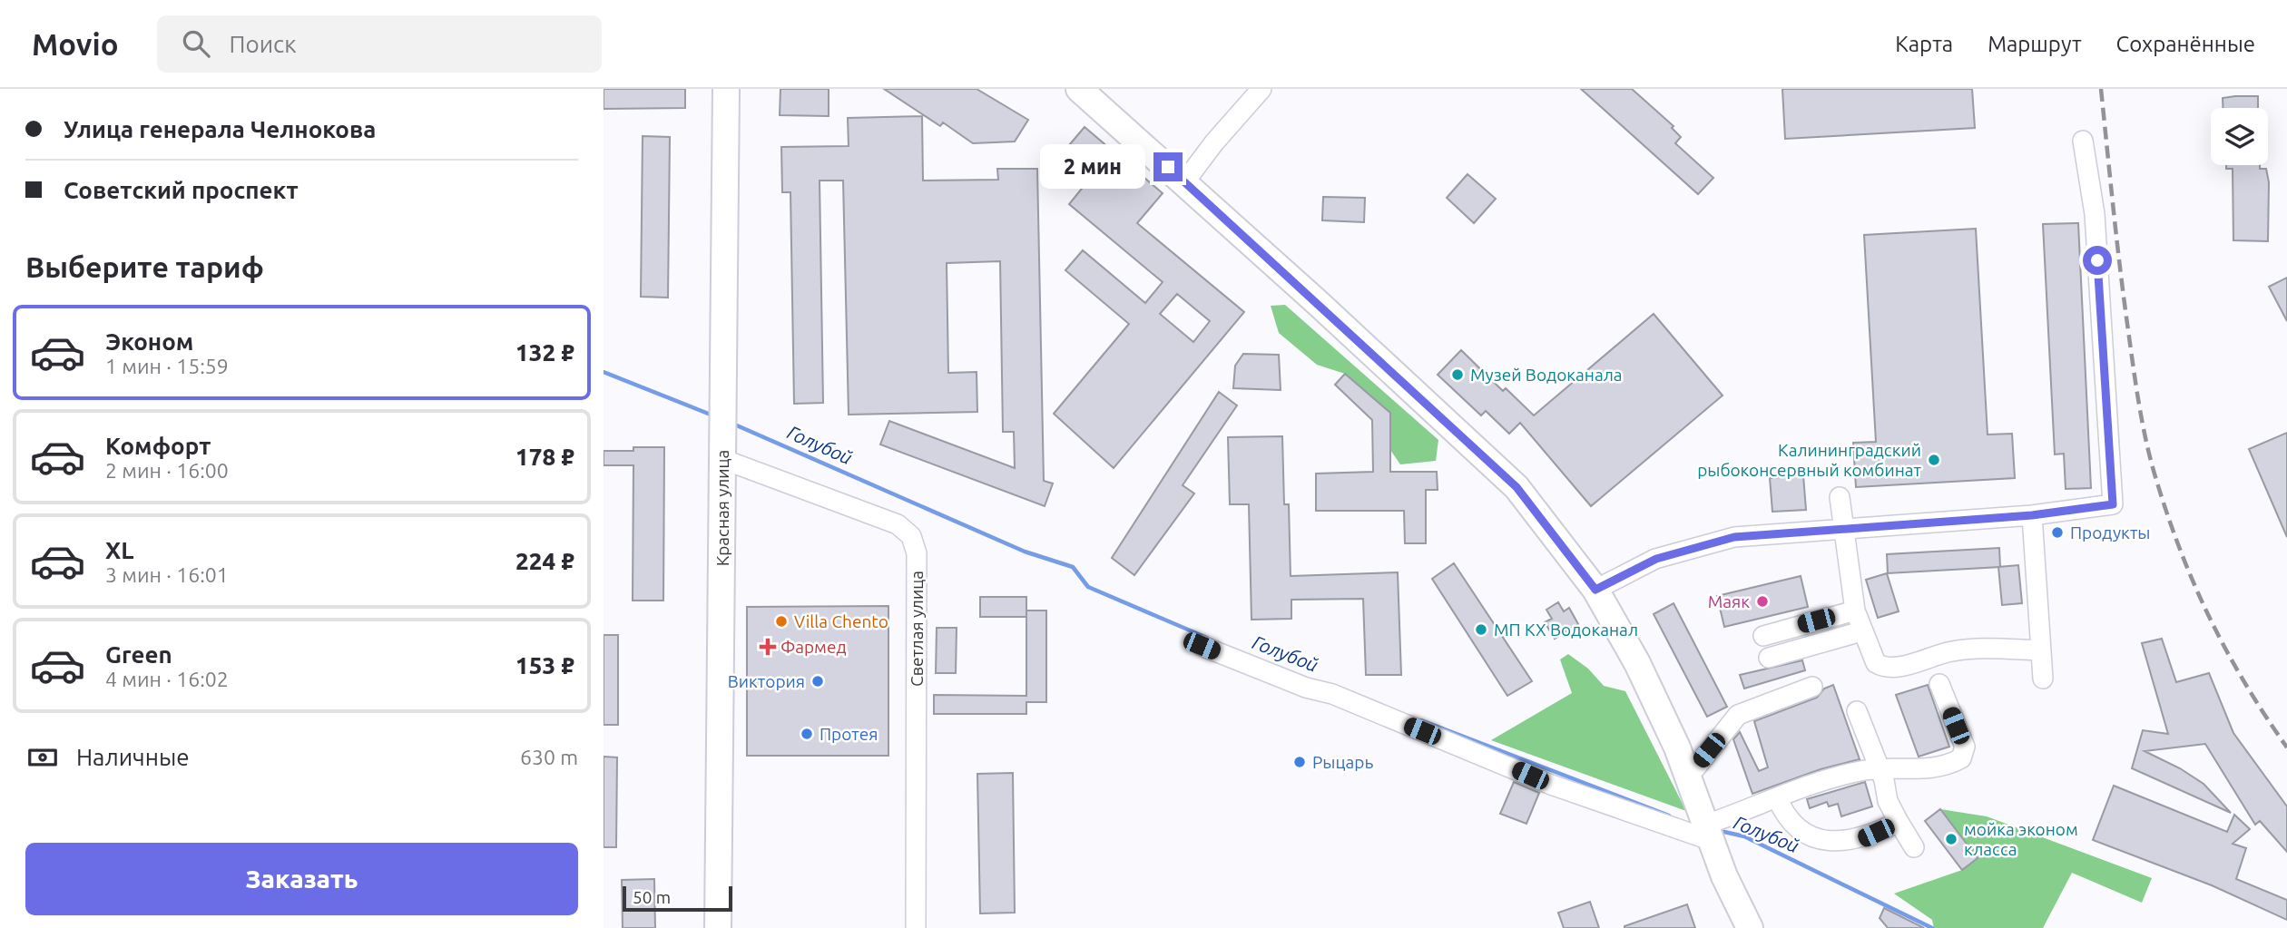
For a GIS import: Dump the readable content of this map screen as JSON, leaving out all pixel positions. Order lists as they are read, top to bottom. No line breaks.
{"streets":{"main road":["Красная улица"],"street":["Светлая улица"]},"crossings":[["Красная улица","Светлая улица"]],"water":["Голубой"],"places":{"other":["Музей Водоканала","Калининградский рыбоконсервный комбинат","Продукты","Маяк","Villa Chento","МП КХ Водоканал","Виктория","Протея","Рыцарь","мойка эконом класса"],"health":["Фармед"]},"scale_bar":"50 m","page":{"header":"Movio","search":"Поиск","nav":["Карта","Маршрут","Сохранённые"],"banner":["Улица генерала Челнокова","Советский проспект"],"bubble":"2 мин","heading":"Выберите тариф","list":[{"name":"Эконом","note":"1 мин · 15:59","value":"132 ₽"},{"name":"Комфорт","note":"2 мин · 16:00","value":"178 ₽"},{"name":"XL","note":"3 мин · 16:01","value":"224 ₽"},{"name":"Green","note":"4 мин · 16:02","value":"153 ₽"}],"pay":["Наличные","630 m"],"buttons":"Заказать","scale":"50 m"}}
